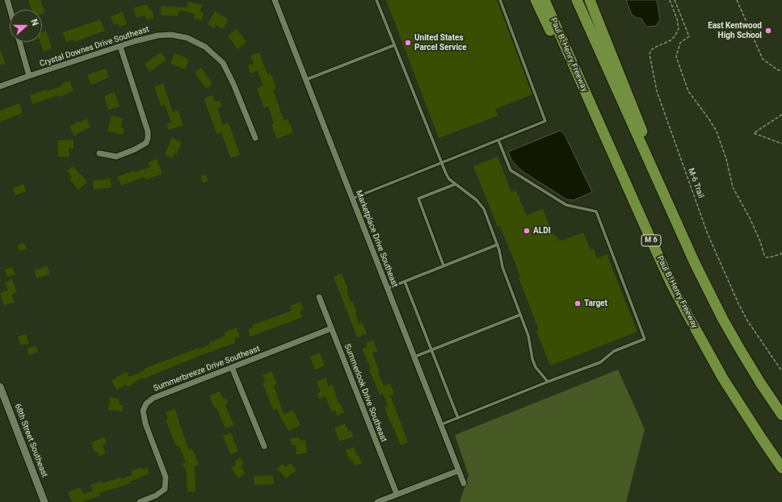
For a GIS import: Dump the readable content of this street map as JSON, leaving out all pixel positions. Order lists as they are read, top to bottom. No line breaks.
{"streets":{"highway":["Paul B. Henry Freeway","M 6"],"street":["Crystal Downes Drive Southeast","Marketplace Drive Southeast","Summerbreeze Drive Southeast","Summerlook Drive Southeast","68th Street Southeast"],"path":["M-6 Trail"]},"crossings":[["Summerbreeze Drive Southeast","Summerlook Drive Southeast"]],"places":["East Kentwood High School","United States Parcel Service","ALDI","Target"],"north":"right"}
